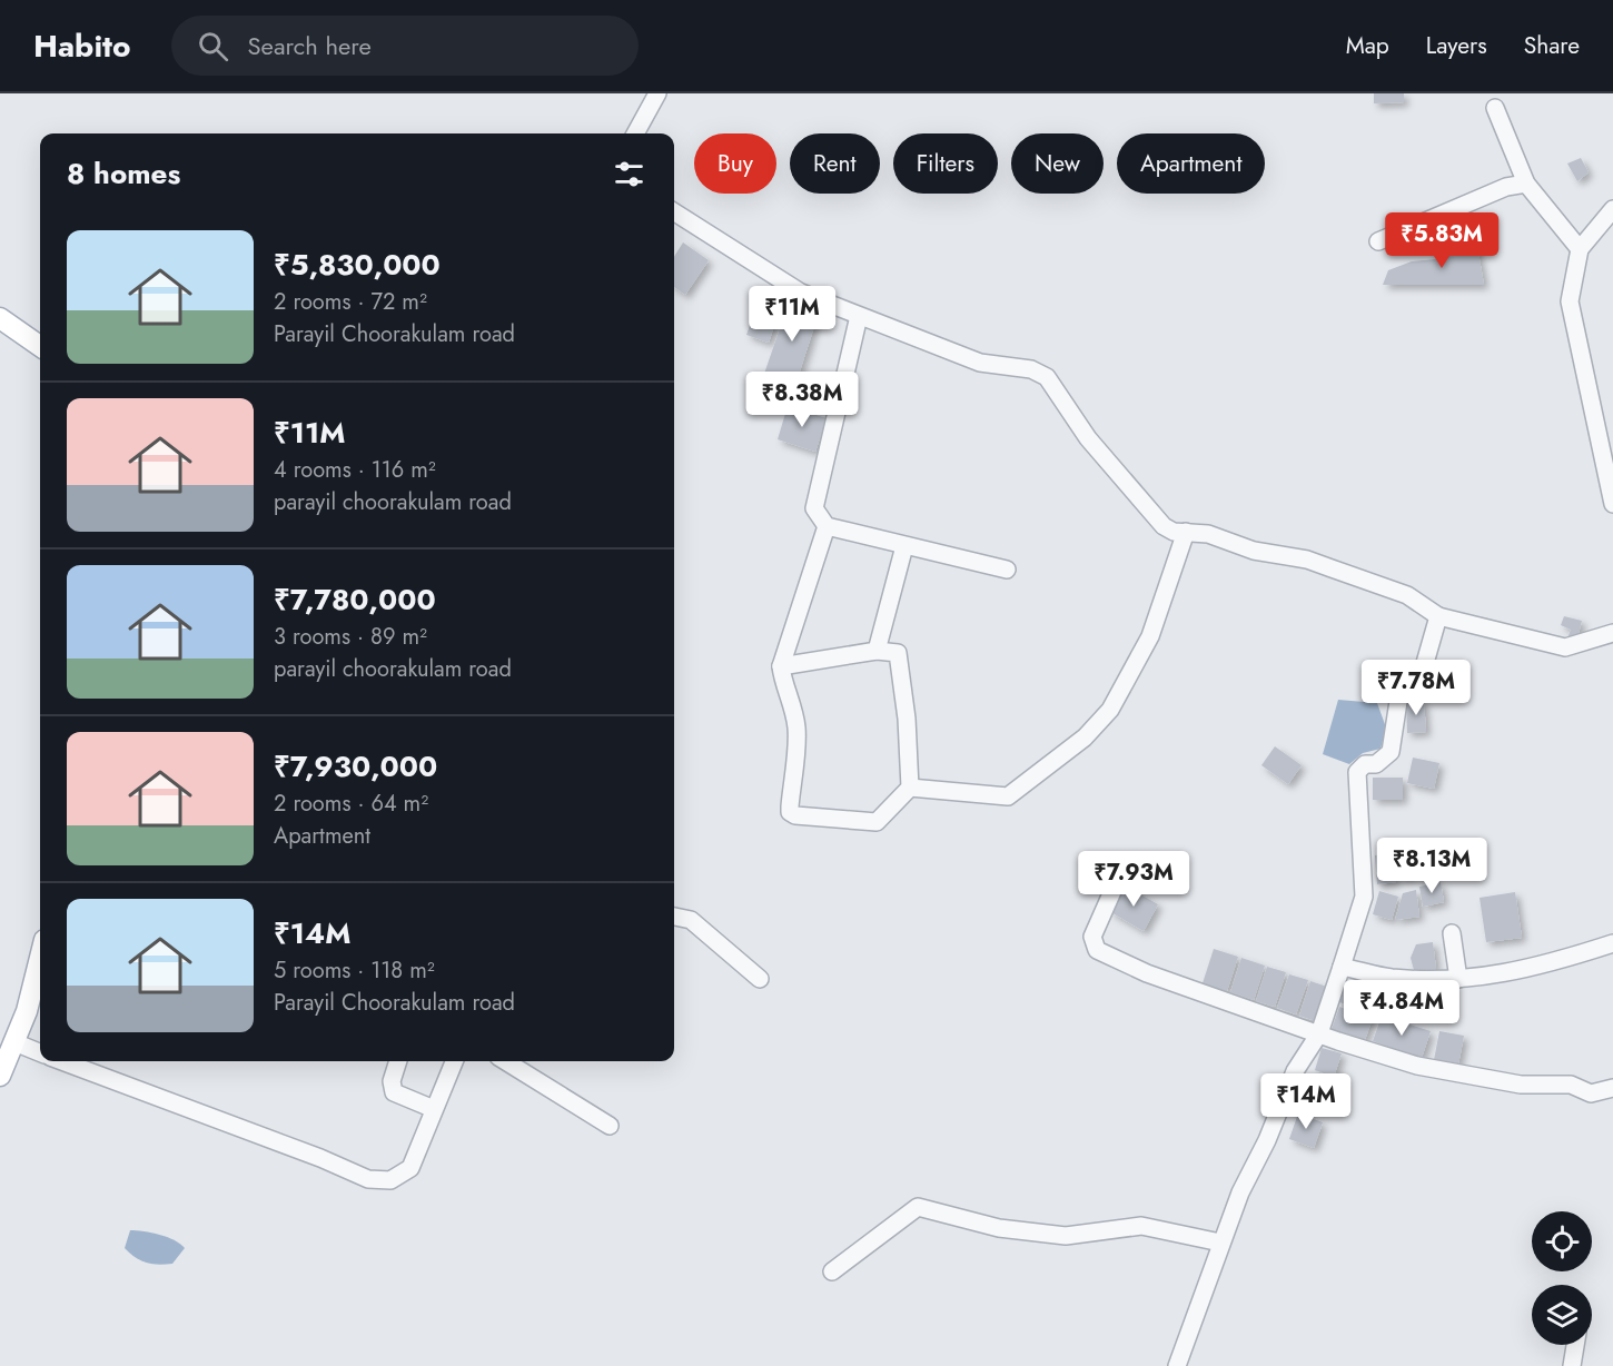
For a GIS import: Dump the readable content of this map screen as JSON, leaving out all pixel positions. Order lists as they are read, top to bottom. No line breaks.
{"page":{"header":"Habito","search":"Search here","nav":["Map","Layers","Share"],"chip":["Buy","Rent","Filters","New","Apartment"],"heading":"8 homes","price":["₹5.83M","₹11M","₹8.38M","₹7.78M","₹8.13M","₹7.93M","₹4.84M","₹14M"],"list":[{"name":"₹5,830,000","note":"2 rooms · 72 m² · Parayil Choorakulam road"},{"name":"₹11M","note":"4 rooms · 116 m² · parayil choorakulam road"},{"name":"₹7,780,000","note":"3 rooms · 89 m² · parayil choorakulam road"},{"name":"₹7,930,000","note":"2 rooms · 64 m² · Apartment"},{"name":"₹14M","note":"5 rooms · 118 m² · Parayil Choorakulam road"}]}}
